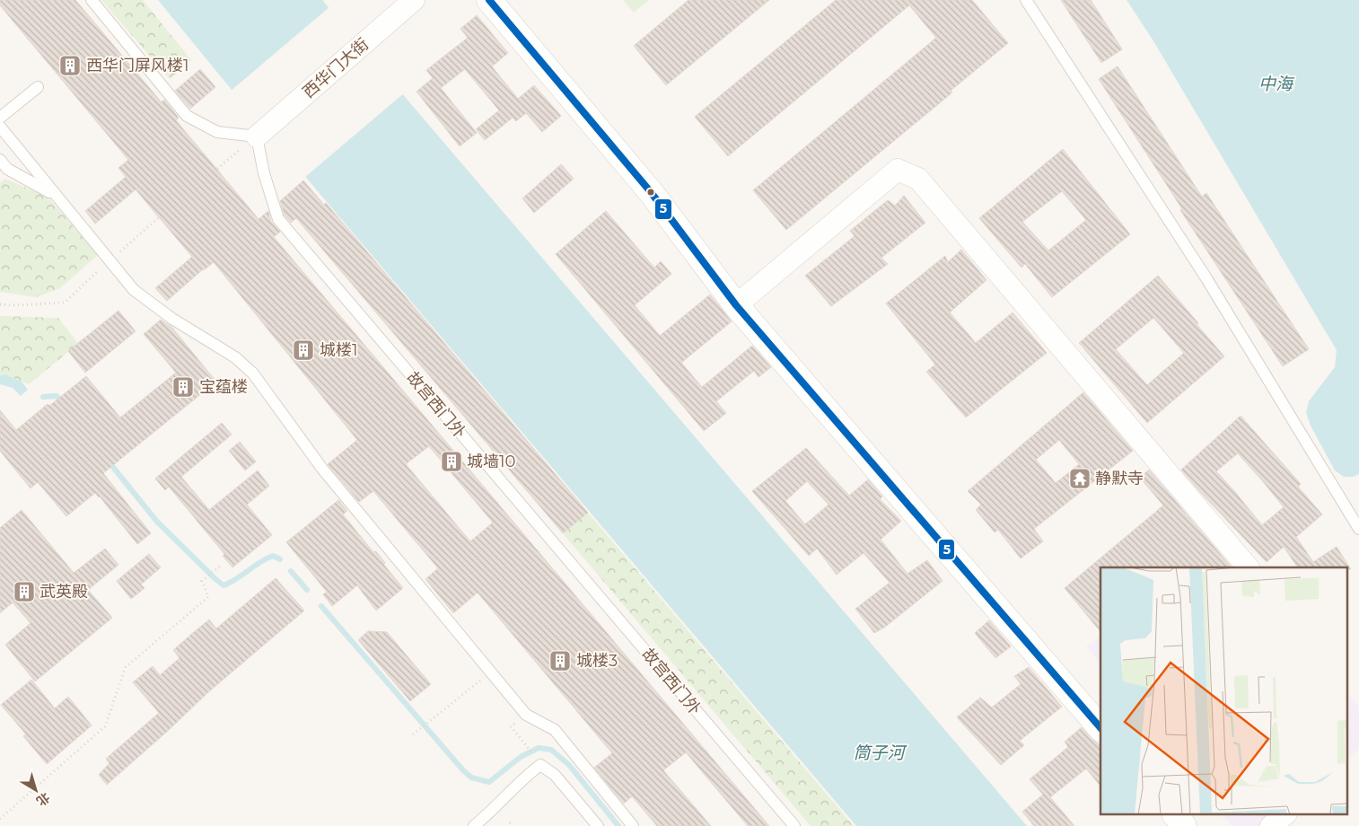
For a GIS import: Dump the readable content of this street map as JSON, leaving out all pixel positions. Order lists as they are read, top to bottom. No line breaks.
{"streets":{"street":["西华门大街"],"lane":["故宫西门外"]},"crossings":[["西华门大街","故宫西门外"]],"water":["中海","筒子河"],"places":{"building":["西华门屏风楼1","城楼1","宝蕴楼","城墙10","武英殿","城楼3"],"temple":["静默寺"]},"lines":["transit line 5"],"north":"bottom right"}
